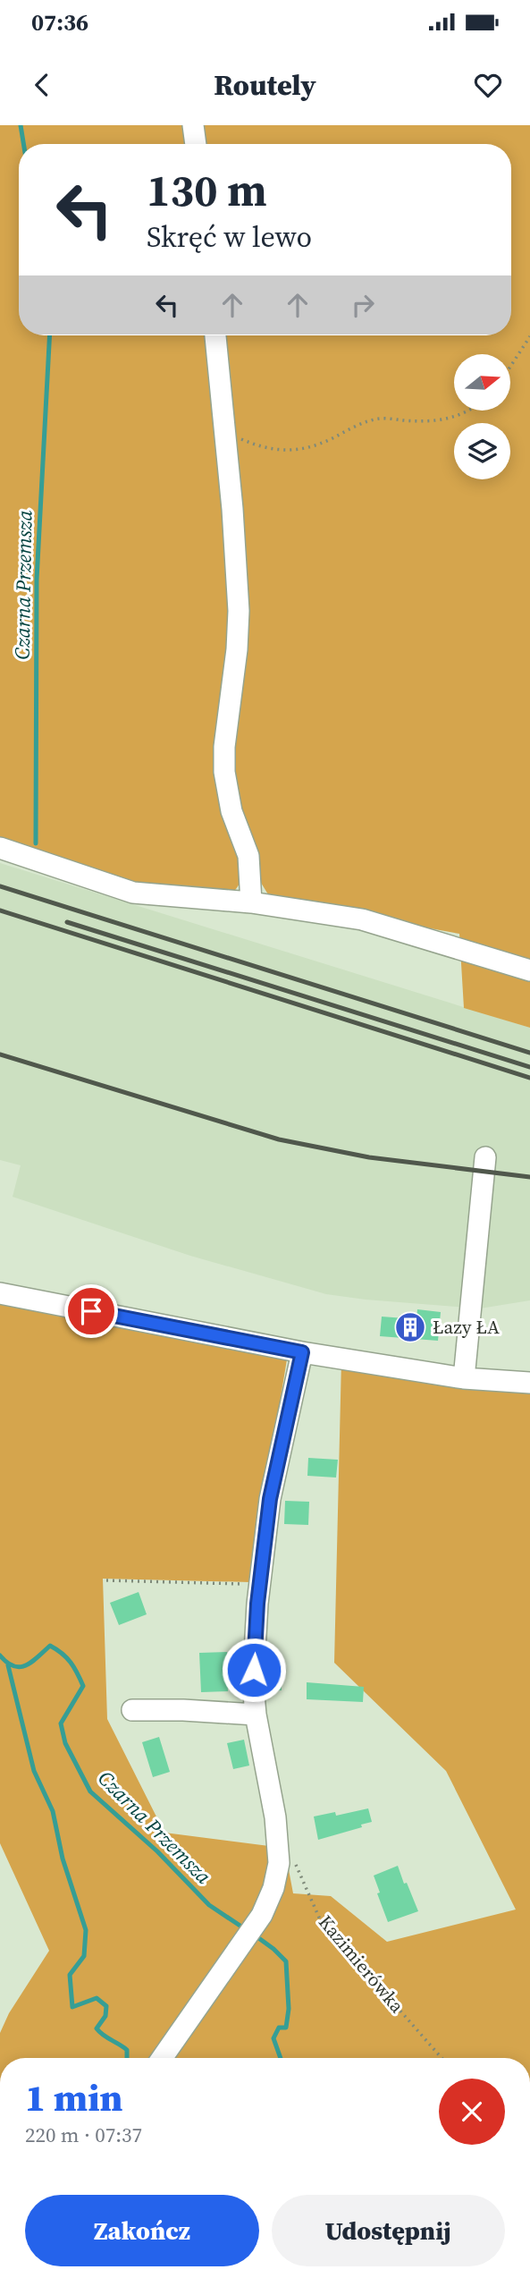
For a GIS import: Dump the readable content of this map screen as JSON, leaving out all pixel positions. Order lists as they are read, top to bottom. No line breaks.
{"streets":{"path":["Kazimierówka"]},"water":["Czarna Przemsza"],"places":{"building":["Łazy ŁA"]},"north":"right","page":{"status":"07:36","header":"Routely","turn":["130 m","Skręć w lewo"],"heading":["1 min","220 m · 07:37"],"buttons":["Zakończ","Udostępnij"]}}
